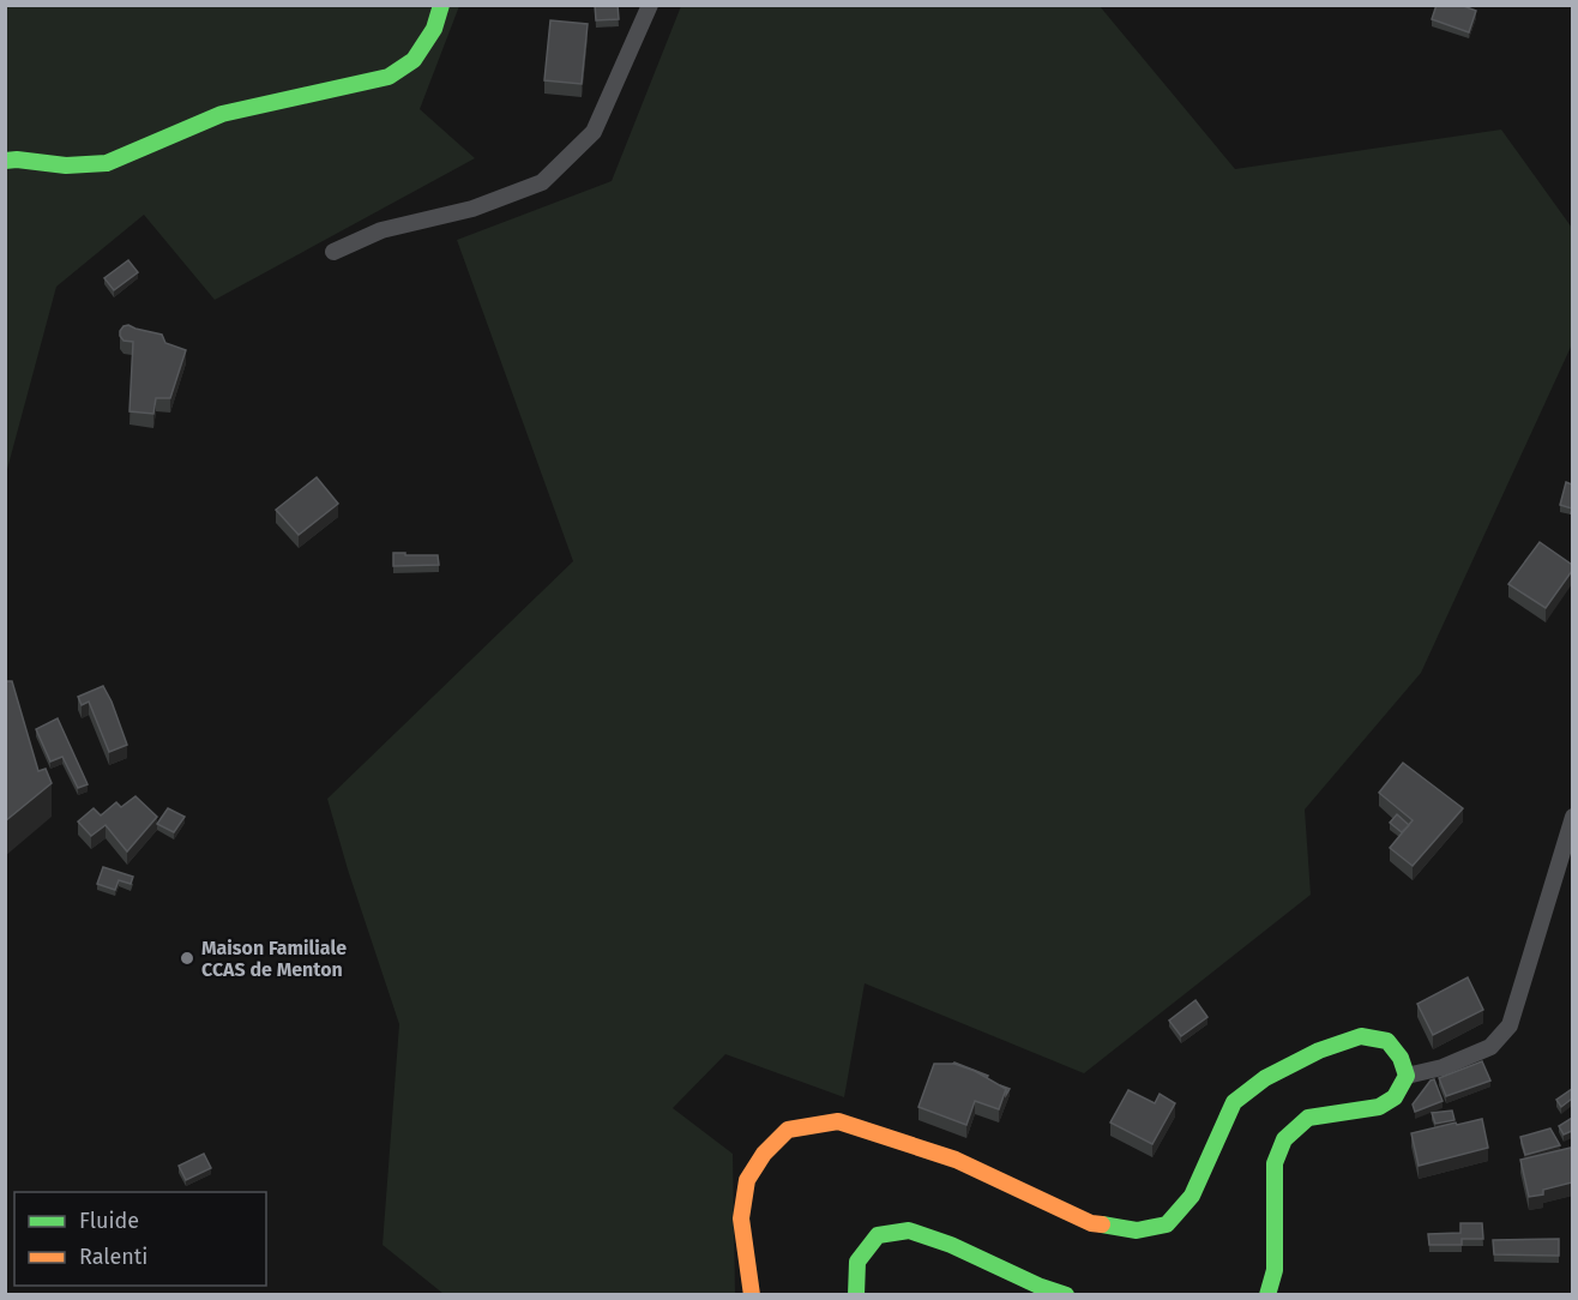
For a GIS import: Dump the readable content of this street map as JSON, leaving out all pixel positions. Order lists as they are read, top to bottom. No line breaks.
{"places":["Maison Familiale CCAS de Menton"],"legend":["Fluide","Ralenti"]}
